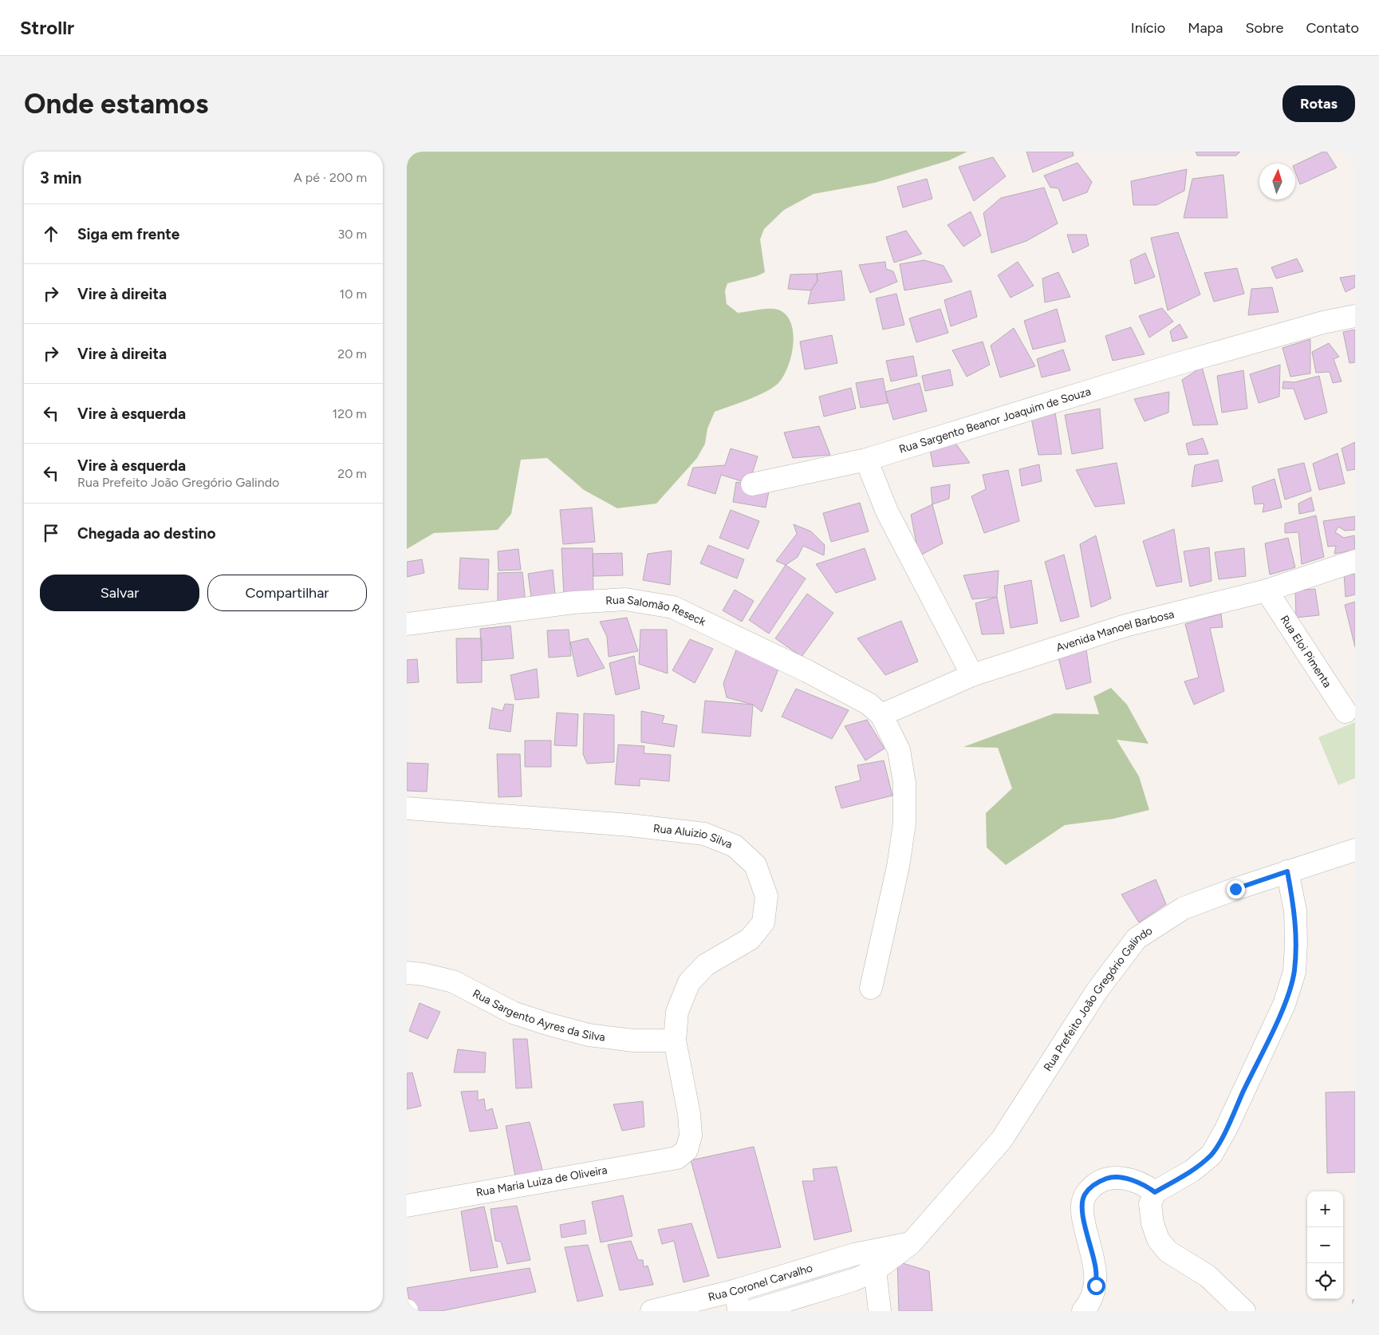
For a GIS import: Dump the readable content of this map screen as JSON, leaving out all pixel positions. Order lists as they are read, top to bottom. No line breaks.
{"streets":{"street":["Rua Sargento Beanor Joaquim de Souza","Rua Salomão Reseck","Avenida Manoel Barbosa","Rua Eloi Pimenta","Rua Aluizio Silva","Rua Prefeito João Gregório Galindo","Rua Sargento Ayres da Silva","Rua Maria Luiza de Oliveira","Rua Coronel Carvalho"]},"crossings":[["Rua Salomão Reseck","Avenida Manoel Barbosa"],["Avenida Manoel Barbosa","Rua Eloi Pimenta"],["Rua Aluizio Silva","Rua Sargento Ayres da Silva"],["Rua Aluizio Silva","Rua Maria Luiza de Oliveira"],["Rua Prefeito João Gregório Galindo","Rua Coronel Carvalho"]],"north":"top","page":{"header":"Strollr","nav":["Início","Mapa","Sobre","Contato"],"buttons":["Rotas",["Salvar","Compartilhar"]],"title":"Onde estamos","heading":["3 min","A pé · 200 m"],"list":[["Siga em frente","30 m"],["Vire à direita","10 m"],["Vire à direita","20 m"],["Vire à esquerda","120 m"],["Vire à esquerda","Rua Prefeito João Gregório Galindo","20 m"],"Chegada ao destino"],"map_buttons":["+","−"]}}
